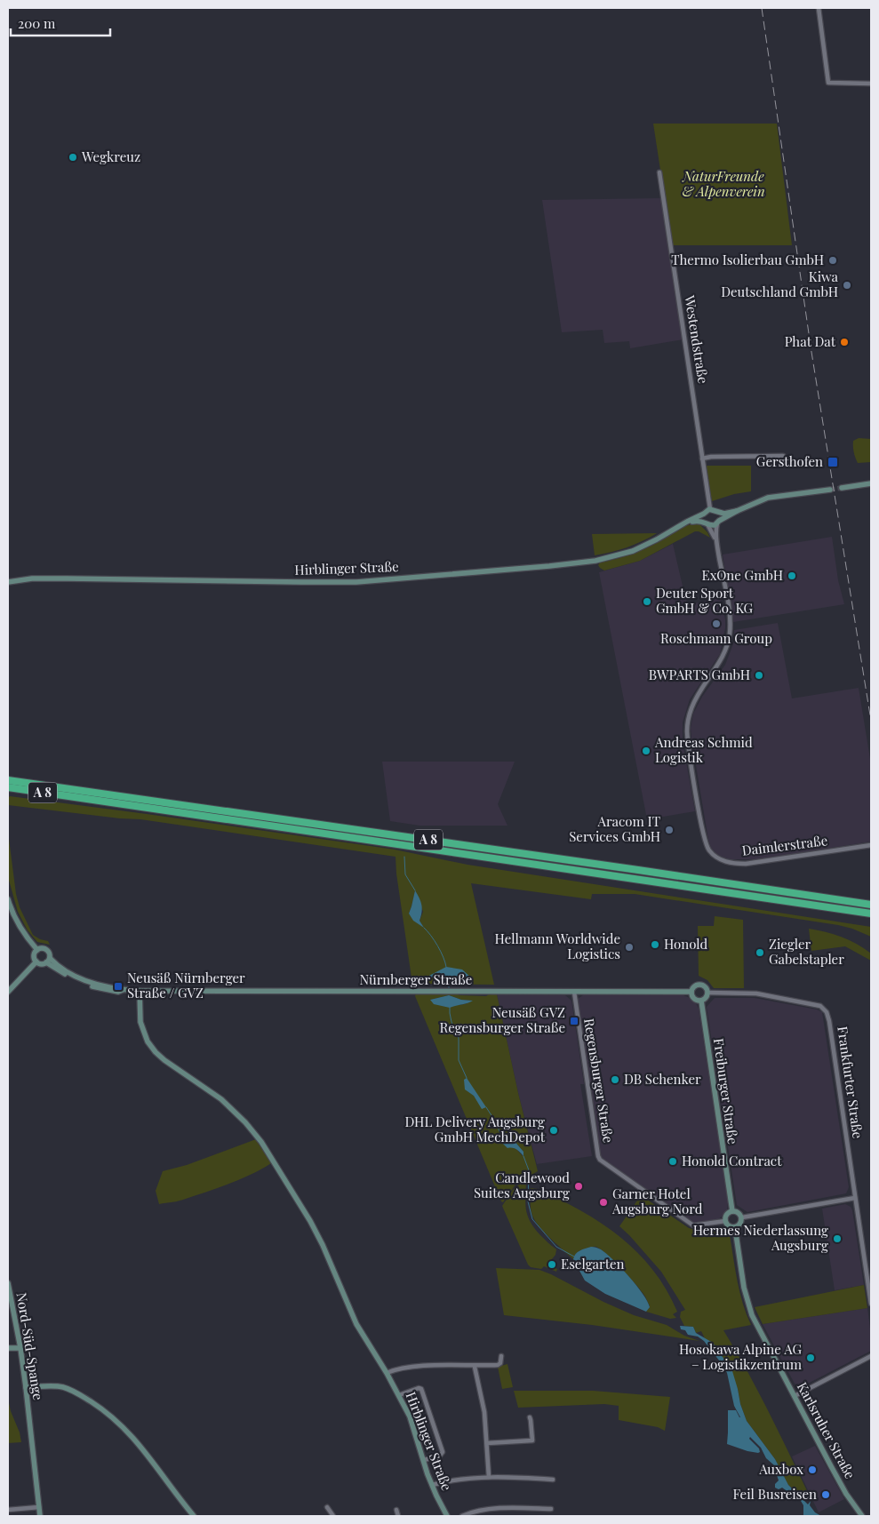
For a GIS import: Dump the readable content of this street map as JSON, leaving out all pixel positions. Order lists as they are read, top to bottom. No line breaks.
{"streets":{"highway":["A 8"],"street":["Westendstraße","Hirblinger Straße","Daimlerstraße","Nürnberger Straße","Regensburger Straße","Frankfurter Straße","Freiburger Straße","Nord-Süd-Spange","Karlsruher Straße"]},"crossings":[["Westendstraße","Hirblinger Straße"],["Westendstraße","Daimlerstraße"],["Hirblinger Straße","Daimlerstraße"],["Hirblinger Straße","Nürnberger Straße"],["Nürnberger Straße","Regensburger Straße"],["Nürnberger Straße","Frankfurter Straße"],["Nürnberger Straße","Freiburger Straße"],["Regensburger Straße","Freiburger Straße"],["Regensburger Straße","Karlsruher Straße"],["Frankfurter Straße","Freiburger Straße"],["Freiburger Straße","Karlsruher Straße"]],"parks":["NaturFreunde & Alpenverein"],"places":{"other":["Wegkreuz","Thermo Isolierbau GmbH","Kiwa Deutschland GmbH","Phat Dat","ExOne GmbH","Deuter Sport GmbH & Co. KG","Roschmann Group","BWPARTS GmbH","Andreas Schmid Logistik","Aracom IT Services GmbH","Honold","Hellmann Worldwide Logistics","Ziegler Gabelstapler","DB Schenker","DHL Delivery Augsburg GmbH MechDepot","Honold Contract","Candlewood Suites Augsburg","Garner Hotel Augsburg Nord","Hermes Niederlassung Augsburg","Eselgarten","Hosokawa Alpine AG – Logistikzentrum","Auxbox","Feil Busreisen"],"transit":["Gersthofen","Neusäß Nürnberger Straße / GVZ","Neusäß GVZ Regensburger Straße"]},"scale_bar":"200 m"}
